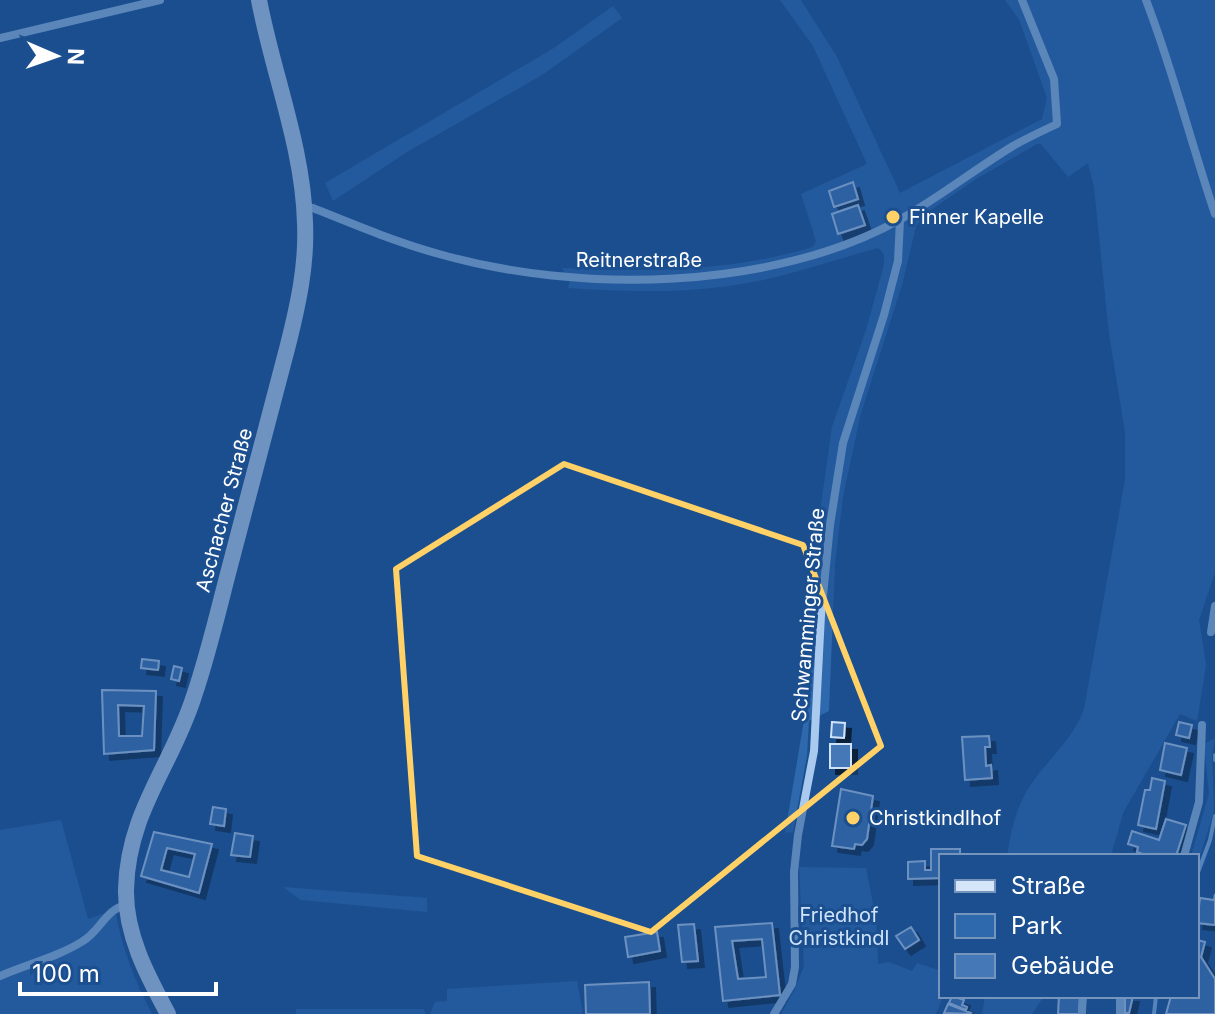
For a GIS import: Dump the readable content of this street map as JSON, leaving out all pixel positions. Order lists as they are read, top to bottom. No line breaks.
{"streets":{"street":["Reitnerstraße","Aschacher Straße","Schwamminger Straße"]},"crossings":[["Reitnerstraße","Aschacher Straße"],["Reitnerstraße","Schwamminger Straße"]],"parks":["Friedhof Christkindl"],"places":["Finner Kapelle","Christkindlhof"],"legend":["Straße","Park","Gebäude"],"scale_bar":"100 m","north":"right"}
